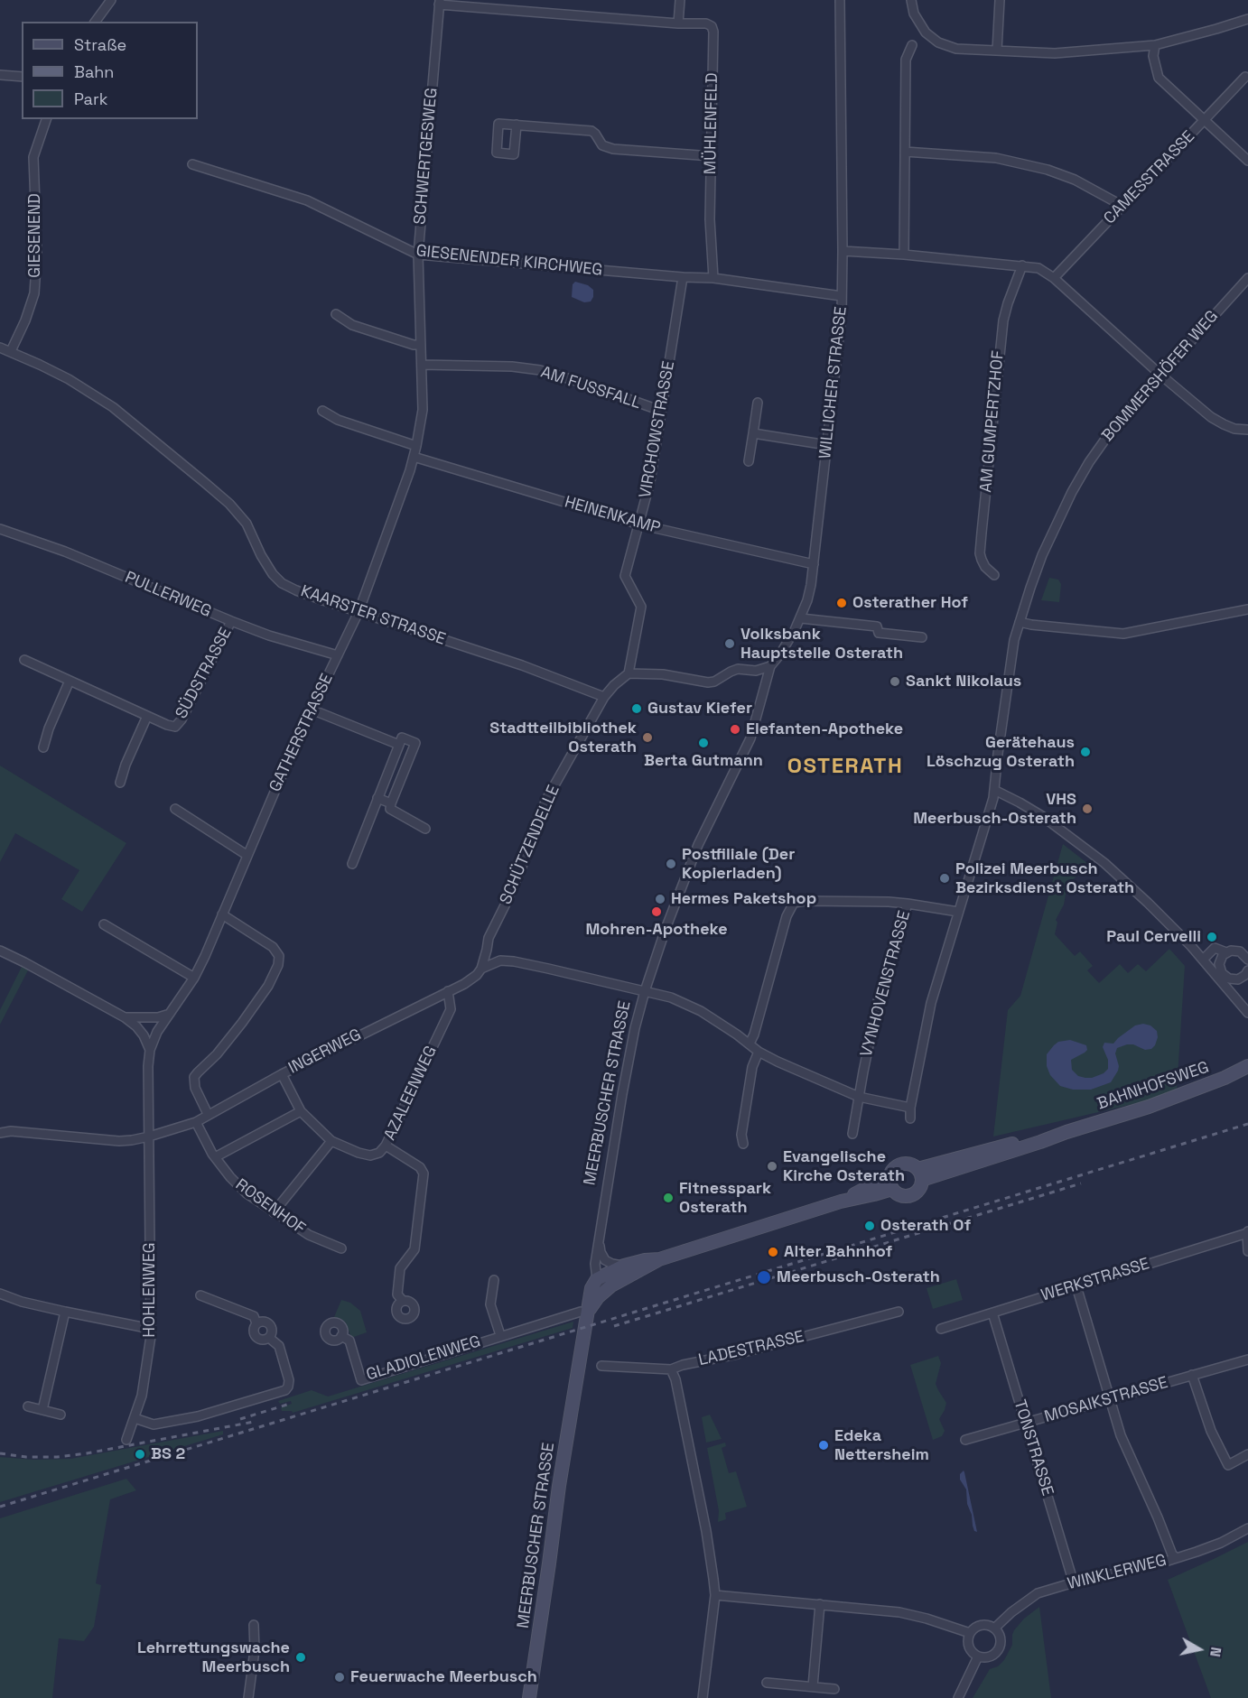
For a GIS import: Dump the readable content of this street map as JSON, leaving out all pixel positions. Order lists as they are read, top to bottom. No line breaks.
{"streets":{"main road":["BAHNHOFSWEG","MEERBUSCHER STRASSE"],"street":["MÜHLENFELD","SCHWERTGESWEG","CAMESSTRASSE","GIESENEND","GIESENENDER KIRCHWEG","BOMMERSHÖFER WEG","WILLICHER STRASSE","AM FUSSFALL","AM GUMPERTZHOF","VIRCHOWSTRASSE","HEINENKAMP","PULLERWEG","KAARSTER STRASSE","SÜDSTRASSE","GATHERSTRASSE","SCHÜTZENDELLE","VYNHOVENSTRASSE","INGERWEG","AZALEENWEG","ROSENHOF","WERKSTRASSE","HOHLENWEG","LADESTRASSE","GLADIOLENWEG","MOSAIKSTRASSE","TONSTRASSE","WINKLERWEG"]},"crossings":[["MÜHLENFELD","SCHWERTGESWEG"],["MÜHLENFELD","GIESENENDER KIRCHWEG"],["SCHWERTGESWEG","GIESENENDER KIRCHWEG"],["SCHWERTGESWEG","AM FUSSFALL"],["SCHWERTGESWEG","HEINENKAMP"],["SCHWERTGESWEG","KAARSTER STRASSE"],["SCHWERTGESWEG","GATHERSTRASSE"],["GIESENEND","KAARSTER STRASSE"],["GIESENENDER KIRCHWEG","WILLICHER STRASSE"],["GIESENENDER KIRCHWEG","VIRCHOWSTRASSE"],["BOMMERSHÖFER WEG","INGERWEG"],["WILLICHER STRASSE","HEINENKAMP"],["WILLICHER STRASSE","MEERBUSCHER STRASSE"],["AM FUSSFALL","VIRCHOWSTRASSE"],["VIRCHOWSTRASSE","HEINENKAMP"],["VIRCHOWSTRASSE","SCHÜTZENDELLE"],["PULLERWEG","SÜDSTRASSE"],["PULLERWEG","GATHERSTRASSE"],["KAARSTER STRASSE","GATHERSTRASSE"],["KAARSTER STRASSE","SCHÜTZENDELLE"],["GATHERSTRASSE","INGERWEG"],["GATHERSTRASSE","HOHLENWEG"],["SCHÜTZENDELLE","INGERWEG"],["VYNHOVENSTRASSE","INGERWEG"],["INGERWEG","AZALEENWEG"],["INGERWEG","MEERBUSCHER STRASSE"],["INGERWEG","ROSENHOF"],["INGERWEG","HOHLENWEG"],["MEERBUSCHER STRASSE","GLADIOLENWEG"],["WERKSTRASSE","TONSTRASSE"],["MOSAIKSTRASSE","TONSTRASSE"],["TONSTRASSE","WINKLERWEG"]],"districts":["OSTERATH"],"places":["Osterather Hof","Volksbank Hauptstelle Osterath","Sankt Nikolaus","Gustav Kiefer","Elefanten-Apotheke","Stadtteilbibliothek Osterath","Berta Gutmann","Gerätehaus Löschzug Osterath","VHS Meerbusch-Osterath","Postfiliale (Der Kopierladen)","Polizei Meerbusch Bezirksdienst Osterath","Hermes Paketshop","Mohren-Apotheke","Paul Cervelli","Evangelische Kirche Osterath","Fitnesspark Osterath","Osterath Of","Alter Bahnhof","Meerbusch-Osterath","Edeka Nettersheim","BS 2","Lehrrettungswache Meerbusch","Feuerwache Meerbusch"],"legend":["Straße","Bahn","Park"],"north":"right"}
